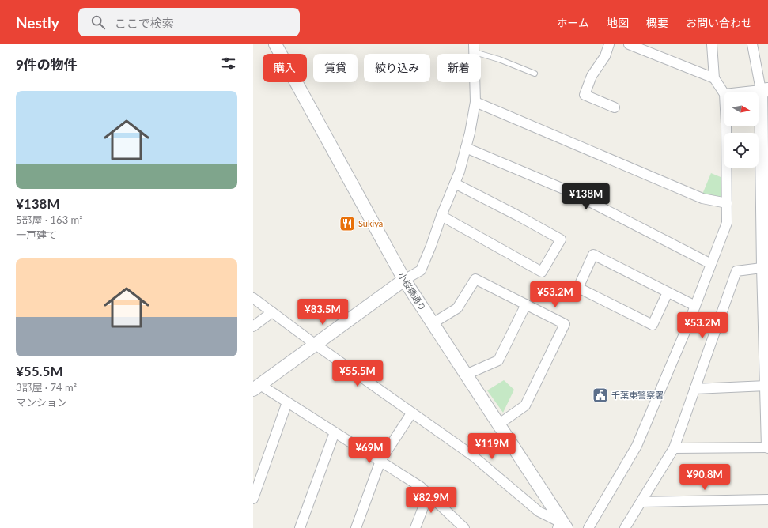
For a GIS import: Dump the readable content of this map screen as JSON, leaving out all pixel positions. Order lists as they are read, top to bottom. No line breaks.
{"streets":{"street":["小桜橋通り"]},"places":{"restaurant":["Sukiya"],"public building":["千葉東警察署"]},"north":"right","page":{"header":"Nestly","search":"ここで検索","nav":["ホーム","地図","概要","お問い合わせ"],"heading":"9件の物件","chip":["購入","賃貸","絞り込み","新着"],"list":[{"name":"¥138M","note":"5部屋 · 163 m² · 一戸建て"},{"name":"¥55.5M","note":"3部屋 · 74 m² · マンション"}],"price":["¥138M","¥53.2M","¥83.5M","¥53.2M","¥55.5M","¥119M","¥69M","¥90.8M","¥82.9M"]}}
